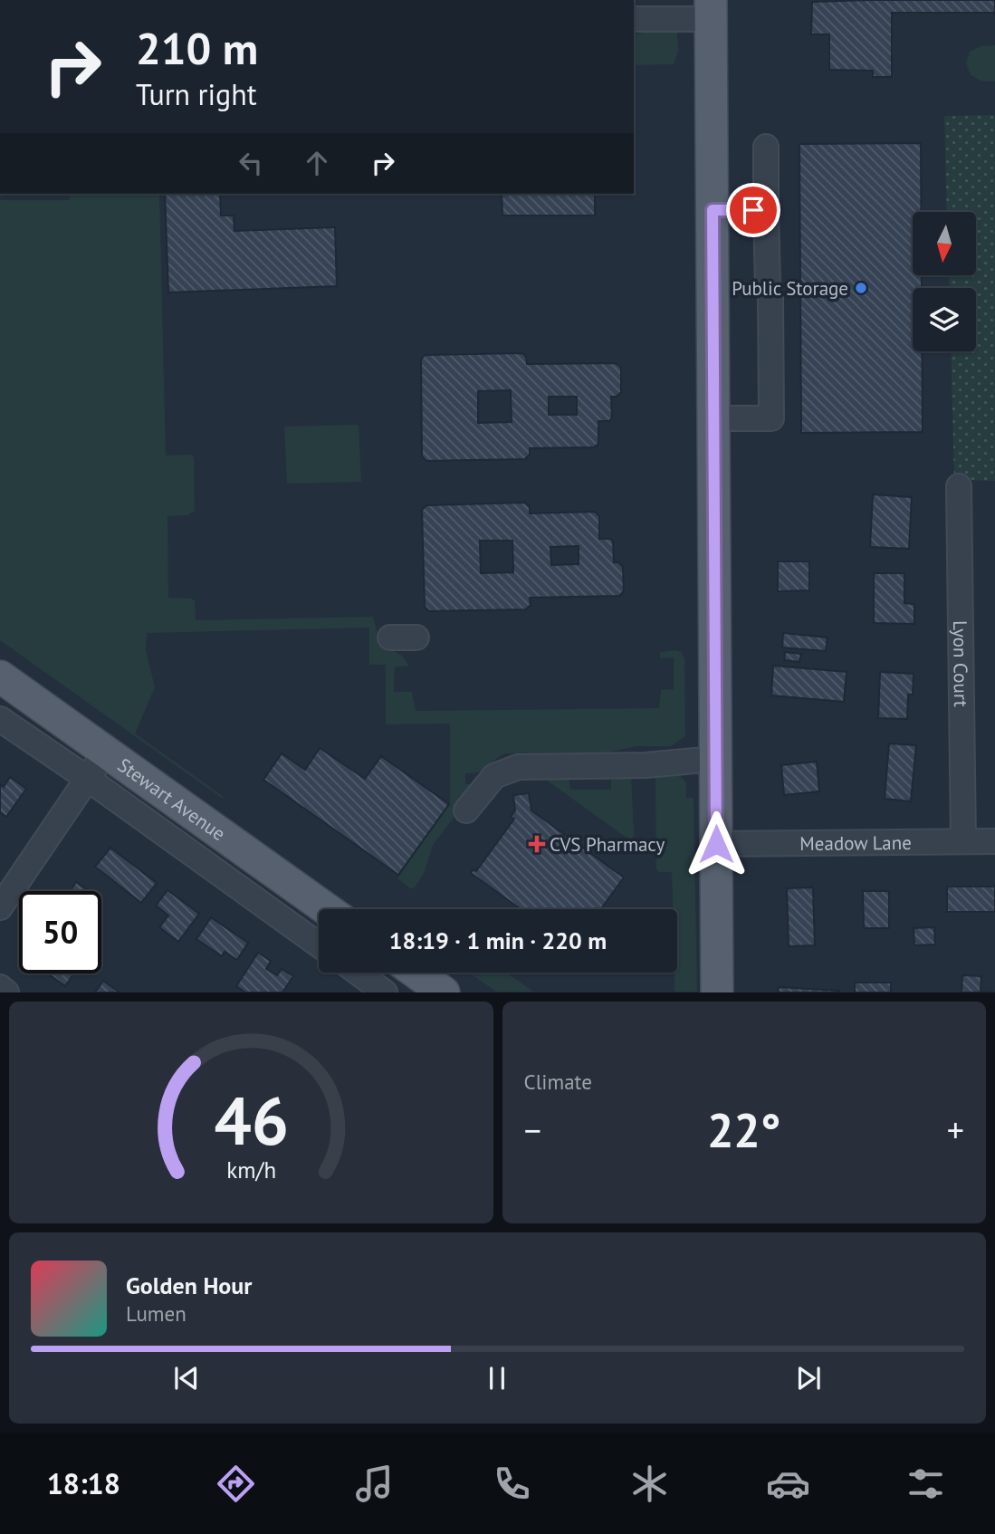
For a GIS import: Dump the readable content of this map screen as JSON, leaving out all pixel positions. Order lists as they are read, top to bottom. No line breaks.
{"streets":{"main road":["Stewart Avenue"],"street":["Lyon Court","Meadow Lane"]},"crossings":[["Lyon Court","Meadow Lane"]],"places":{"other":["Public Storage"],"health":["CVS Pharmacy"]},"north":"bottom","page":{"turn":["210 m","Turn right"],"limit":"50","trip":"18:19 · 1 min · 220 m","tile":"Climate","heat":["−","22°","+"],"song":["Golden Hour","Lumen"],"tabs":"18:18","gauge":["46","km/h"]}}
